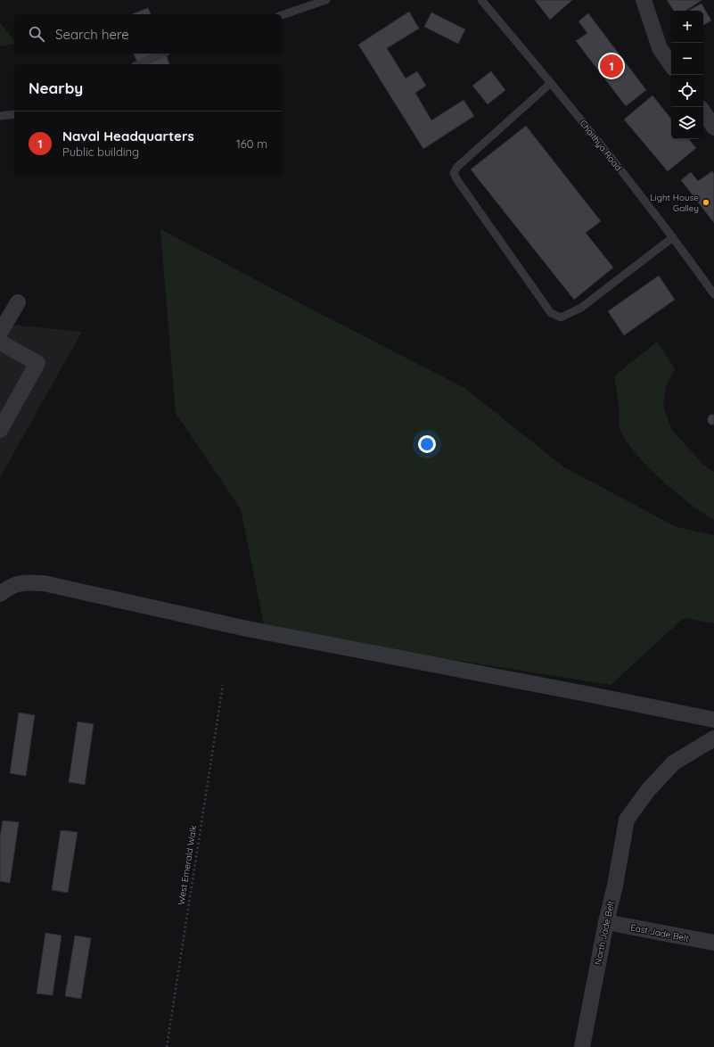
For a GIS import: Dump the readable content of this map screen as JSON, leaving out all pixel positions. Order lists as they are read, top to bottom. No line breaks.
{"streets":{"street":["North Jade Belt","East Jade Belt"],"lane":["Chaithya Road"],"path":["West Emerald Walk"]},"crossings":[["North Jade Belt","East Jade Belt"]],"places":["Light House Galley"],"page":{"map_buttons":["+","−"],"search":"Search here","pins":"1","heading":"Nearby","list":[{"mark":"1","name":"Naval Headquarters","note":"Public building","value":"160 m"}]}}
